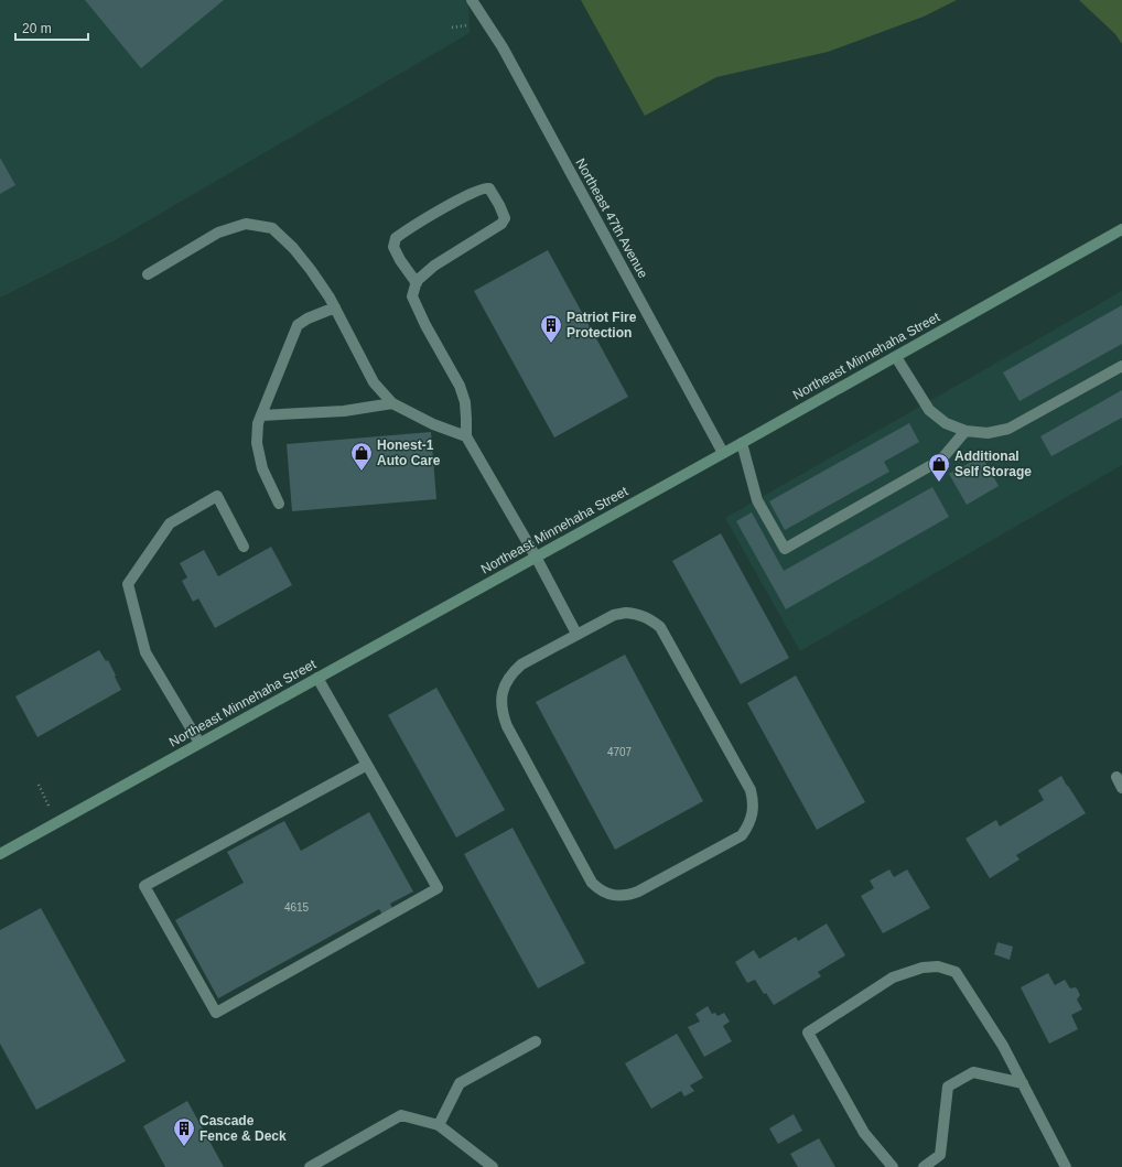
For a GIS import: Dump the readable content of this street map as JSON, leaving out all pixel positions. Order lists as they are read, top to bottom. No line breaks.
{"streets":{"main road":["Northeast Minnehaha Street"],"street":["Northeast 47th Avenue"]},"crossings":[["Northeast 47th Avenue","Northeast Minnehaha Street"]],"places":{"building":["Patriot Fire Protection","Cascade Fence & Deck"],"shop":["Honest-1 Auto Care","Additional Self Storage"]},"house_numbers":["4707","4615"],"scale_bar":"20 m"}
